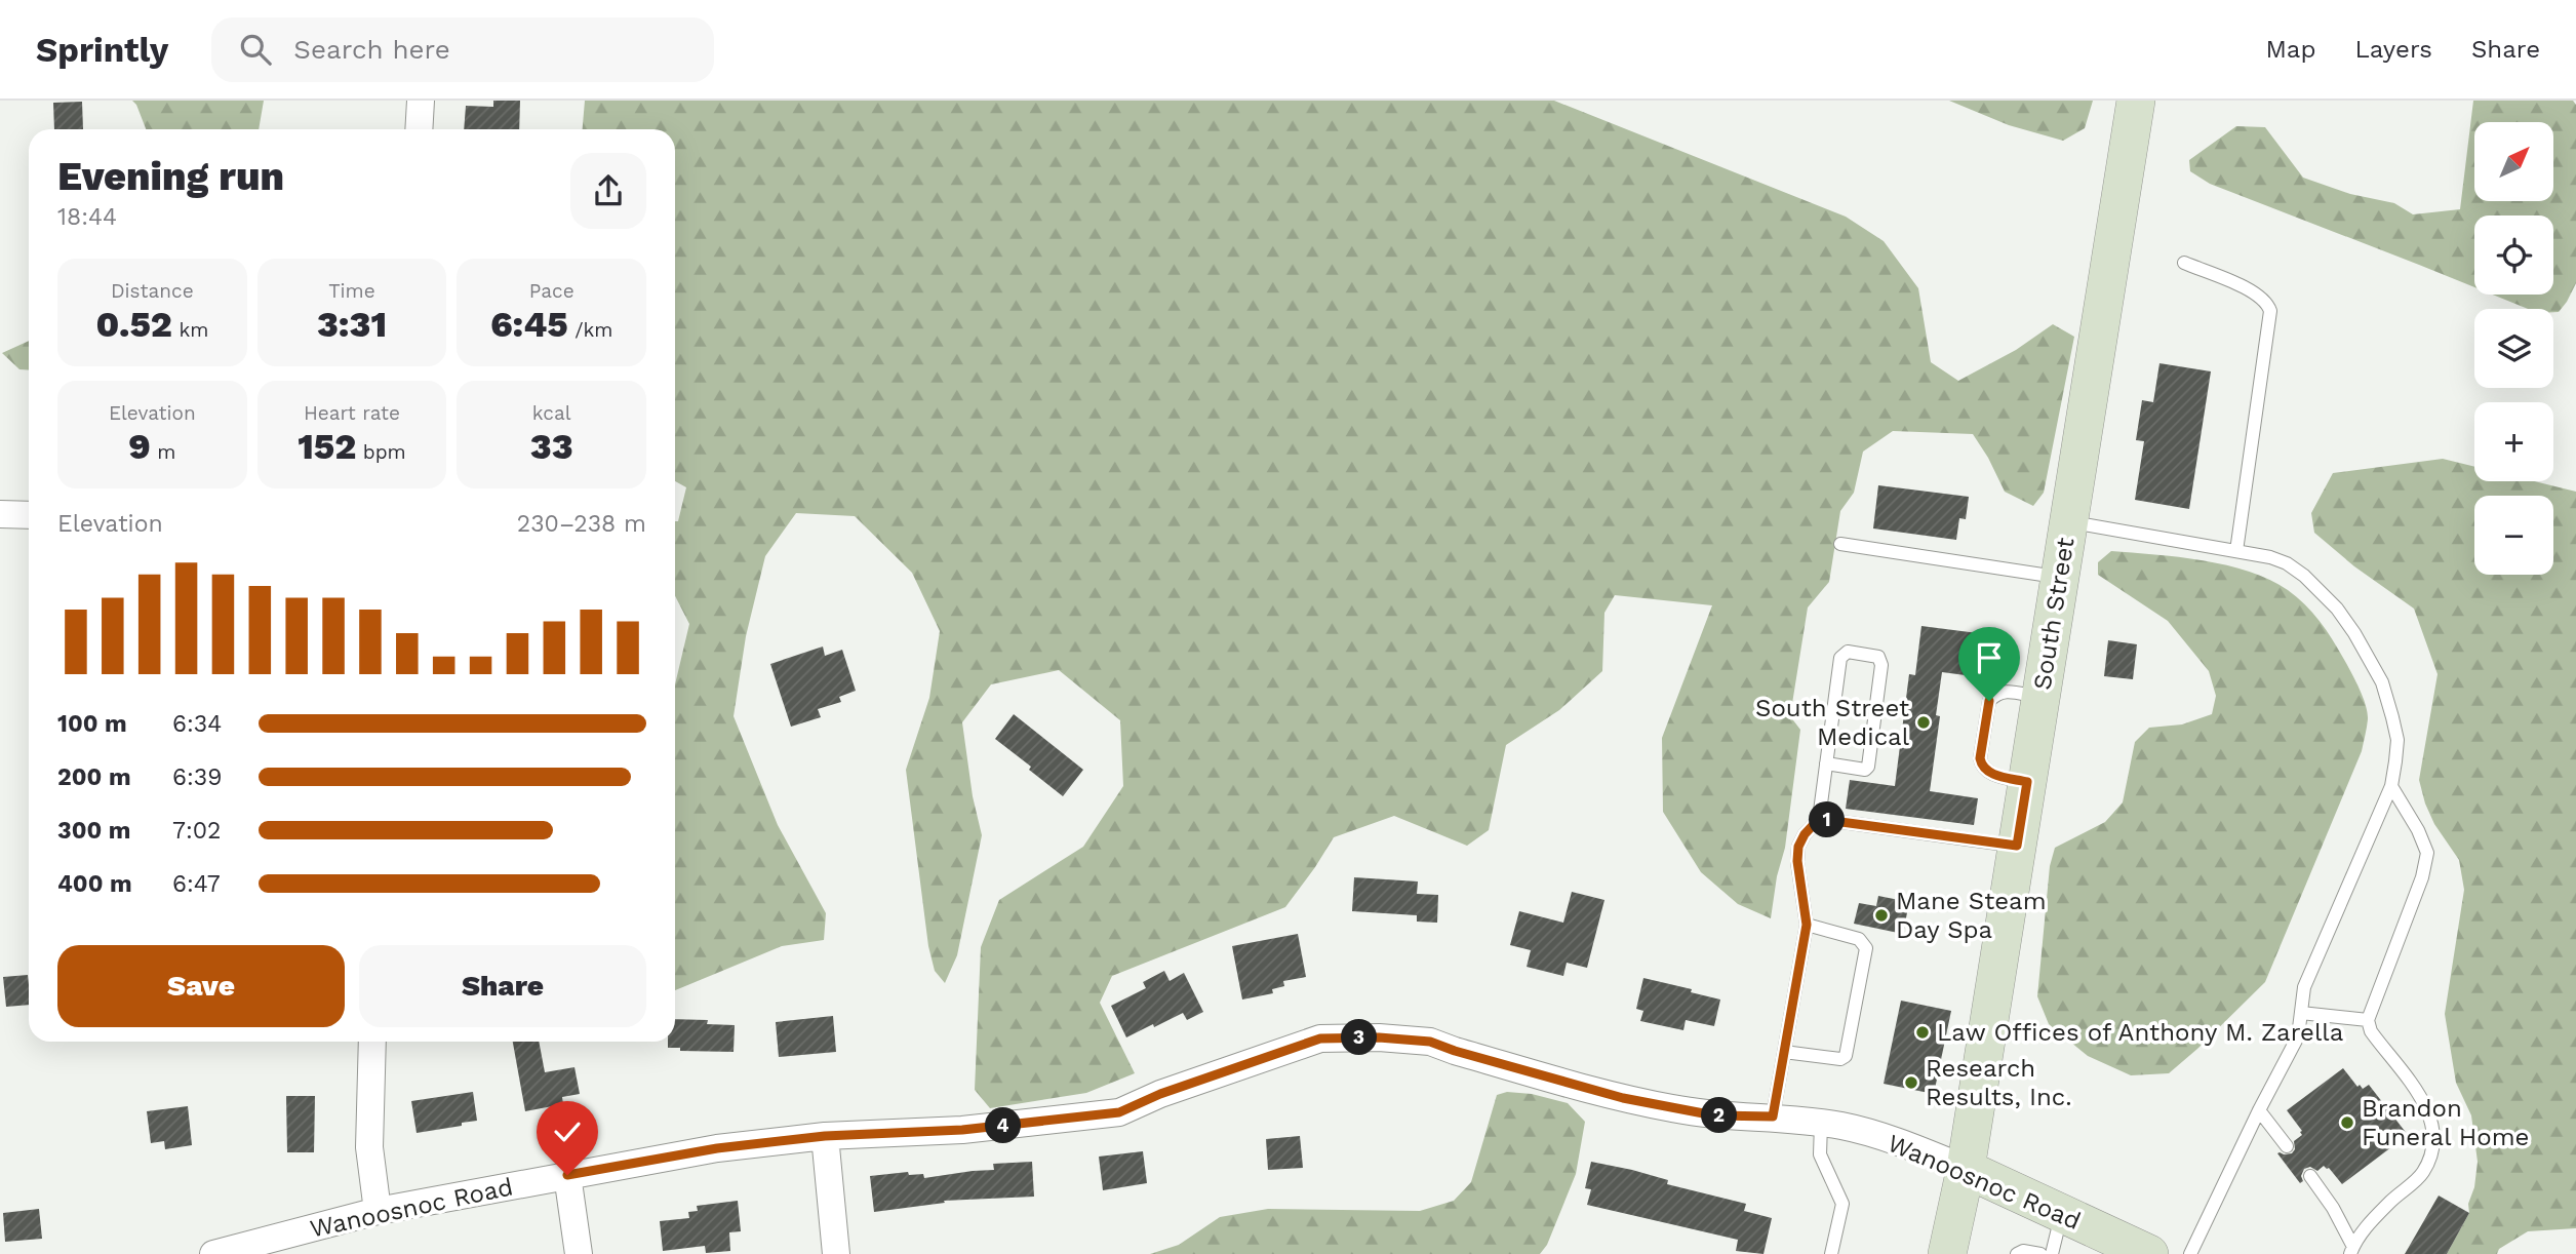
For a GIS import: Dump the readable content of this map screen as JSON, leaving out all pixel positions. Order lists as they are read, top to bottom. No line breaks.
{"streets":{"main road":["South Street","Wanoosnoc Road"]},"crossings":[["South Street","Wanoosnoc Road"]],"places":["South Street Medical","Mane Steam Day Spa","Law Offices of Anthony M. Zarella","Research Results, Inc.","Brandon Funeral Home"],"north":"top right","page":{"header":"Sprintly","search":"Search here","nav":["Map","Layers","Share"],"map_buttons":["+","−"],"heading":["Evening run","18:44"],"stats":[["Distance","0.52 km"],["Time","3:31"],["Pace","6:45 /km"],["Elevation","9 m"],["Heart rate","152 bpm"],["kcal","33"]],"chart":["Elevation","230–238 m"],"list":[{"name":"100 m","note":"6:34"},{"name":"200 m","note":"6:39"},{"name":"300 m","note":"7:02"},{"name":"400 m","note":"6:47"}],"pins":["1","3","2","4"],"buttons":["Save","Share"]}}
